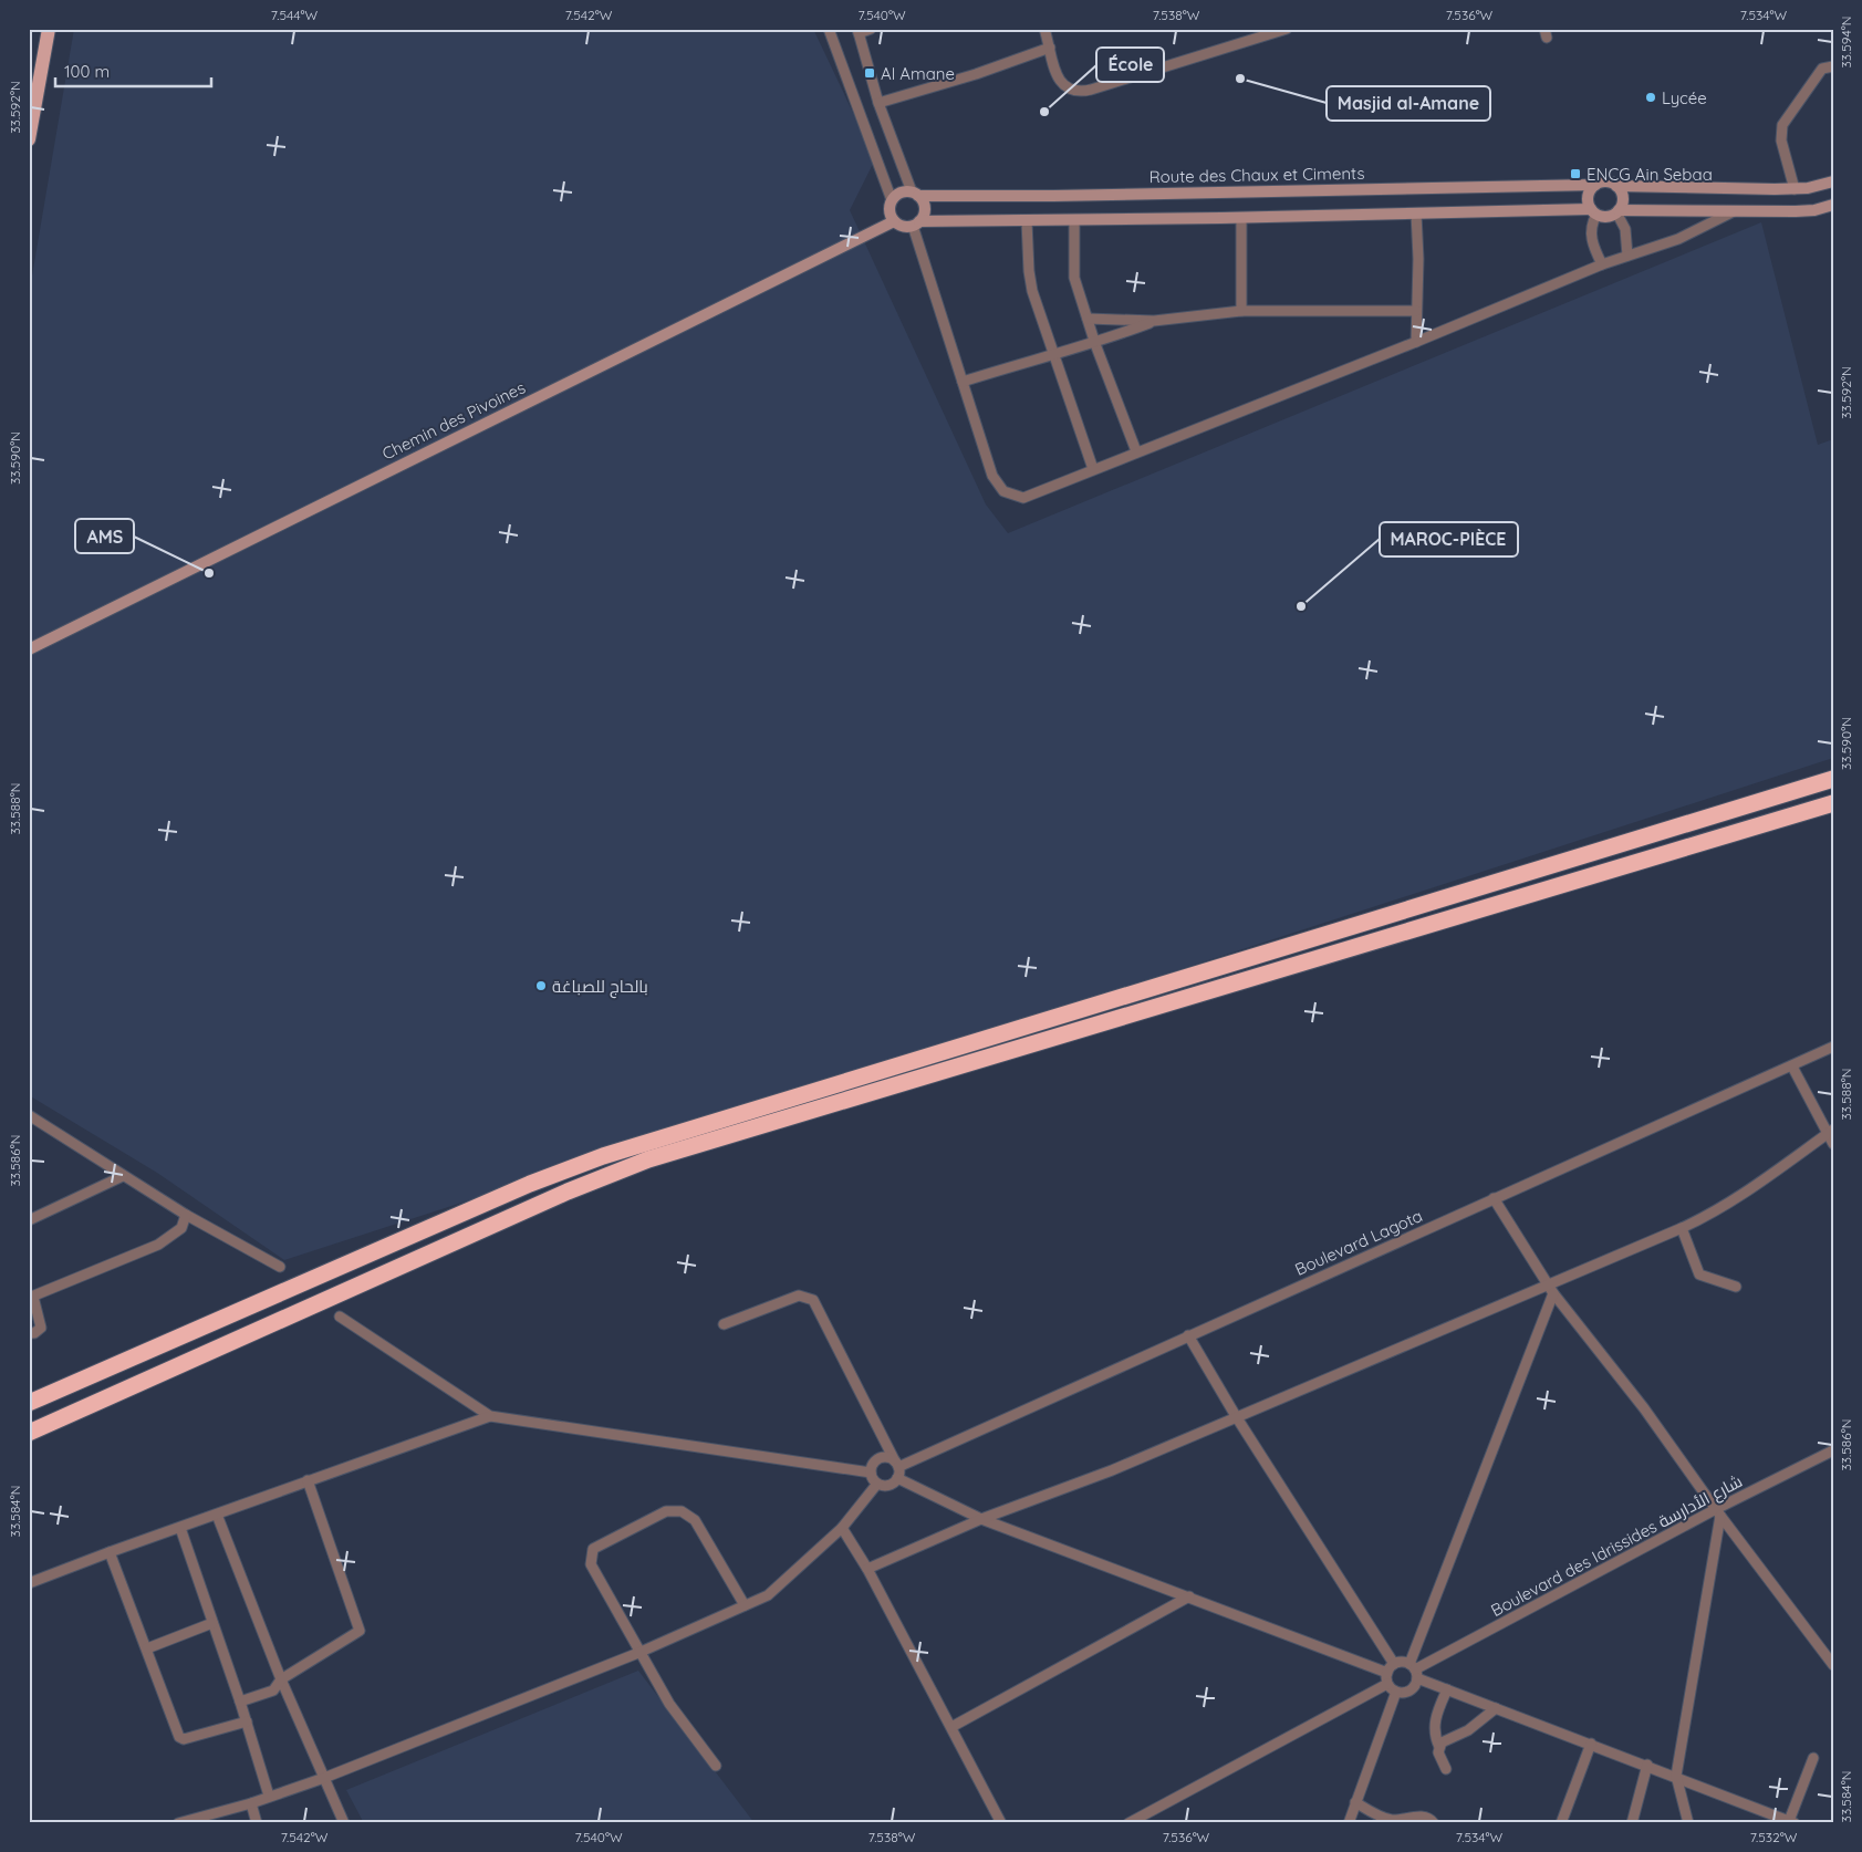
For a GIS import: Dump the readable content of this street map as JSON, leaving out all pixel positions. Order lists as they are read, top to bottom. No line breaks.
{"streets":{"street":["Route des Chaux et Ciments","Chemin des Pivoines","Boulevard Lagota","Boulevard des Idrissides شارع الأدارسة"]},"crossings":[["Route des Chaux et Ciments","Chemin des Pivoines"]],"places":{"transit":["Al Amane","ENCG Ain Sebaa"],"other":["Masjid al-Amane","Lycée","École","AMS","MAROC-PIÈCE","بالحاج للصباغة"]},"scale_bar":"100 m","coordinates":["7.544°W","7.542°W","7.540°W","7.538°W","7.536°W","7.534°W","33.594°N","33.592°N","33.590°N","33.588°N","33.586°N","33.584°N","7.532°W"]}
